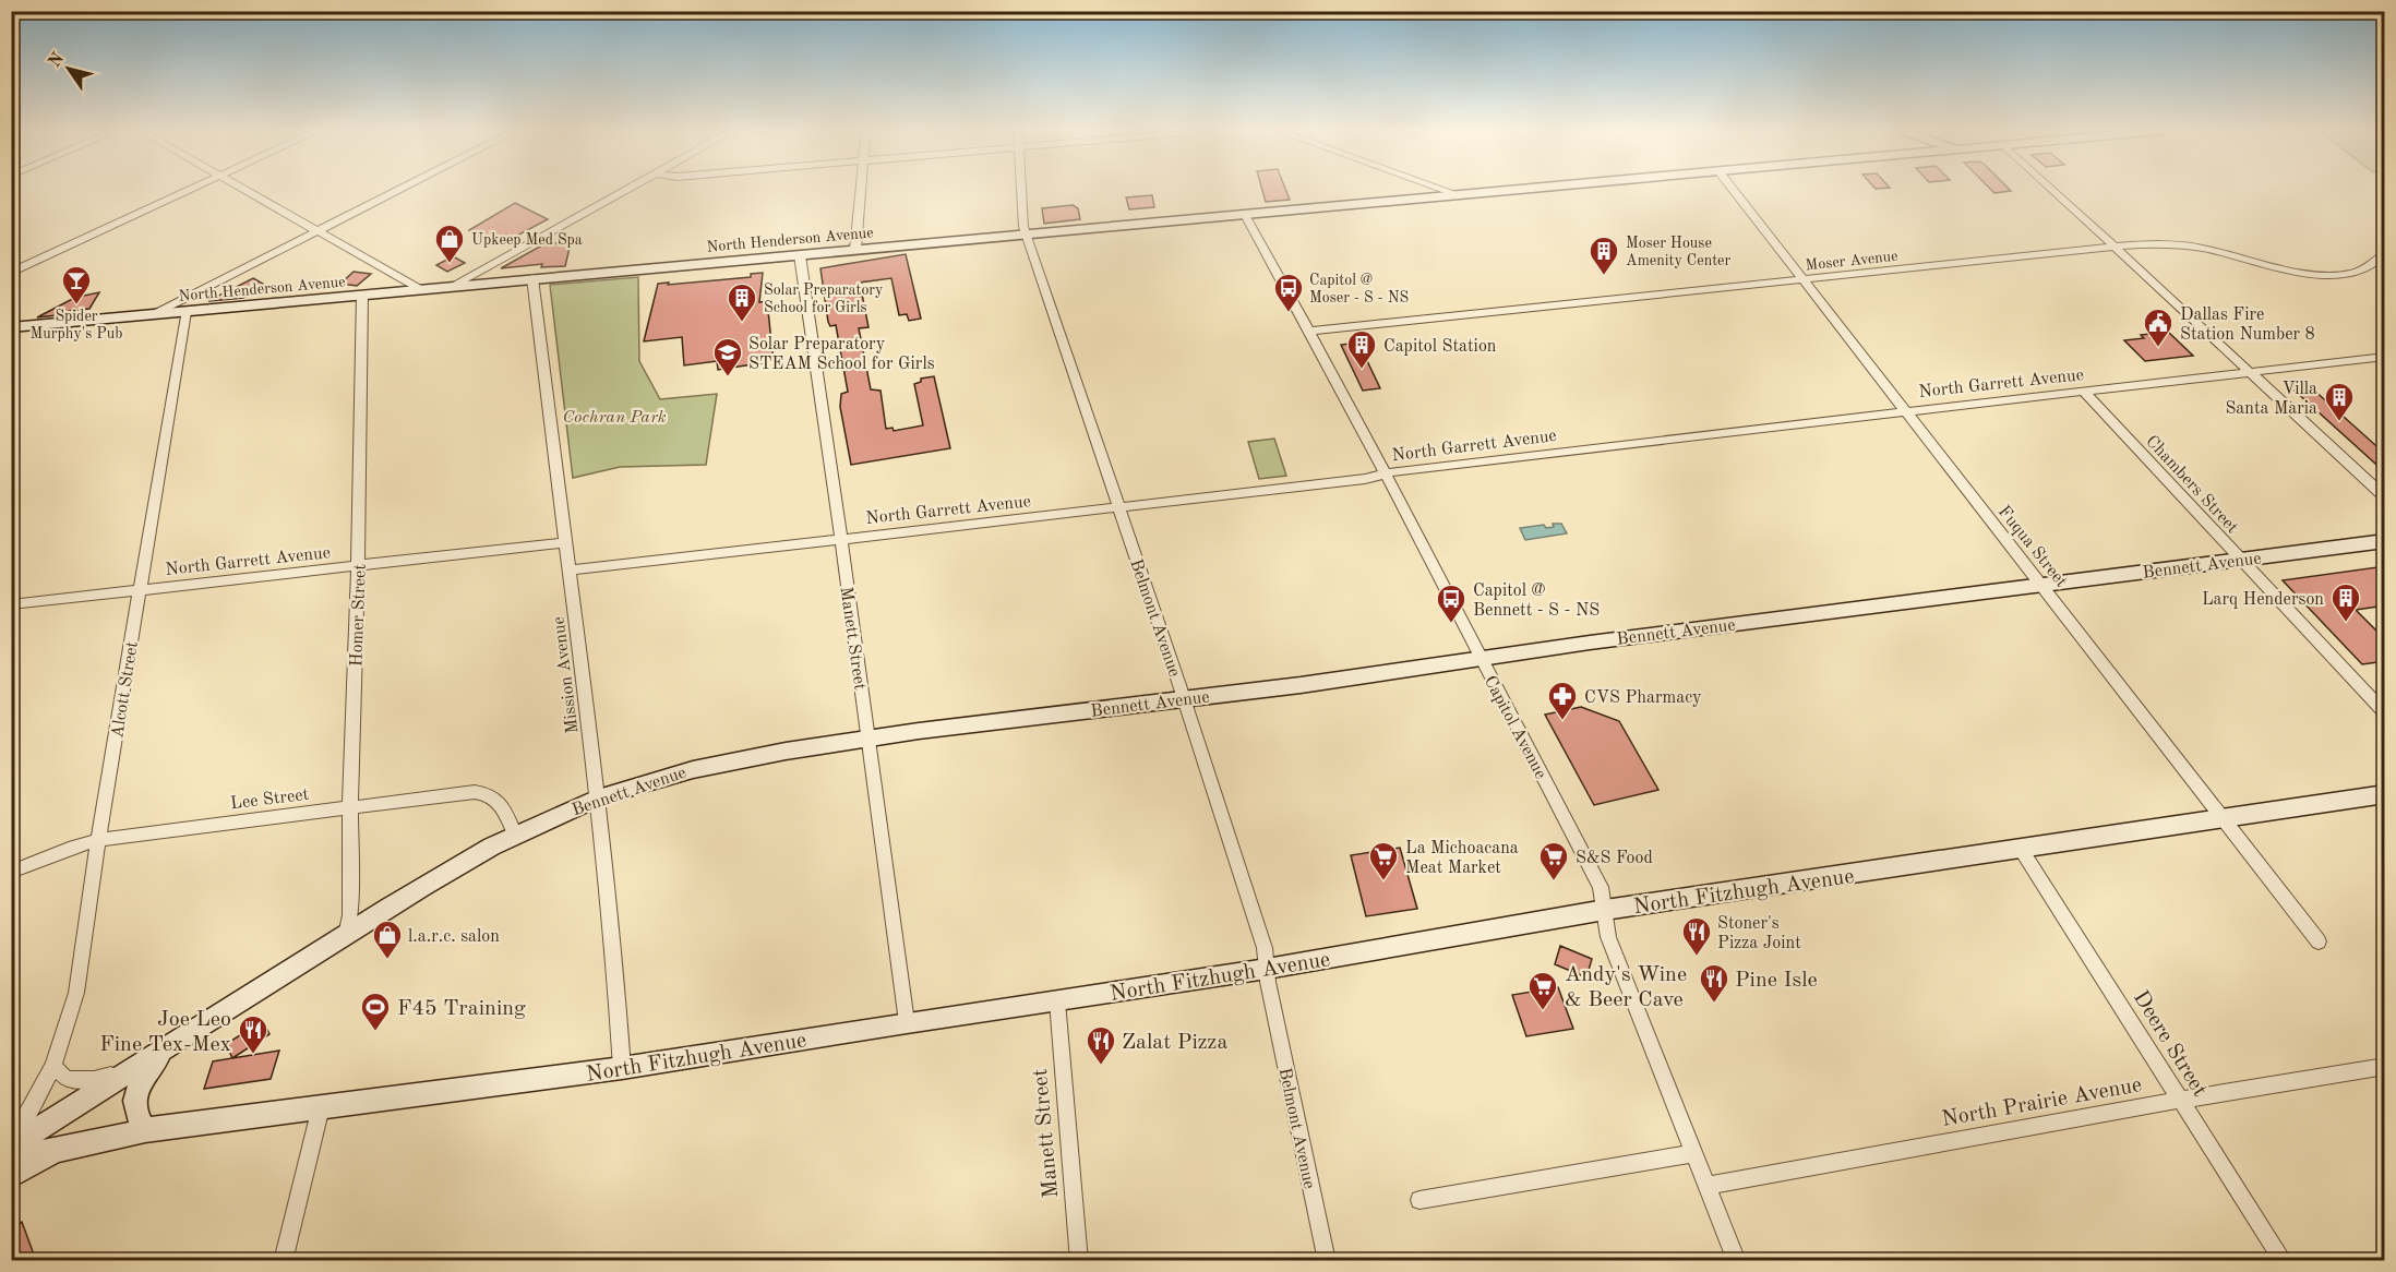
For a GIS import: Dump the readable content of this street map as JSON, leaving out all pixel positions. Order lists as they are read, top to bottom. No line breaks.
{"streets":{"street":["North Henderson Avenue","Moser Avenue","North Garrett Avenue","Chambers Street","Fuqua Street","Bennett Avenue","Homer Street","Belmont Avenue","Manett Street","Mission Avenue","Alcott Street","Capitol Avenue","Lee Street","North Fitzhugh Avenue","Deere Street","North Prairie Avenue"]},"crossings":[["North Henderson Avenue","Homer Street"],["North Henderson Avenue","Belmont Avenue"],["North Henderson Avenue","Manett Street"],["North Henderson Avenue","Mission Avenue"],["North Henderson Avenue","Alcott Street"],["North Henderson Avenue","Capitol Avenue"],["Moser Avenue","Fuqua Street"],["Moser Avenue","Capitol Avenue"],["North Garrett Avenue","Chambers Street"],["North Garrett Avenue","Fuqua Street"],["North Garrett Avenue","Homer Street"],["North Garrett Avenue","Belmont Avenue"],["North Garrett Avenue","Manett Street"],["North Garrett Avenue","Mission Avenue"],["North Garrett Avenue","Alcott Street"],["North Garrett Avenue","Capitol Avenue"],["Chambers Street","Bennett Avenue"],["Fuqua Street","Bennett Avenue"],["Fuqua Street","North Fitzhugh Avenue"],["Bennett Avenue","Homer Street"],["Bennett Avenue","Belmont Avenue"],["Bennett Avenue","Manett Street"],["Bennett Avenue","Mission Avenue"],["Bennett Avenue","Capitol Avenue"],["Bennett Avenue","Lee Street"],["Homer Street","Lee Street"],["Belmont Avenue","North Fitzhugh Avenue"],["Manett Street","North Fitzhugh Avenue"],["Mission Avenue","North Fitzhugh Avenue"],["Alcott Street","Lee Street"],["Capitol Avenue","North Fitzhugh Avenue"],["Capitol Avenue","North Prairie Avenue"],["North Fitzhugh Avenue","Deere Street"],["Deere Street","North Prairie Avenue"]],"parks":["Cochran Park"],"places":{"shop":["Upkeep Med Spa","l.a.r.c. salon"],"building":["Moser House Amenity Center","Solar Preparatory School for Girls","Capitol Station","Villa Santa Maria","Larq Henderson"],"bar":["Spider Murphy's Pub"],"bus stop":["Capitol @ Moser - S - NS","Capitol @ Bennett - S - NS"],"public building":["Dallas Fire Station Number 8"],"school or university":["Solar Preparatory STEAM School for Girls"],"pharmacy":["CVS Pharmacy"],"supermarket":["La Michoacana Meat Market","S&S Food","Andy's Wine & Beer Cave"],"restaurant":["Stoner's Pizza Joint","Pine Isle","Joe Leo Fine Tex-Mex","Zalat Pizza"],"sports":["F45 Training"]},"north":"top left"}
